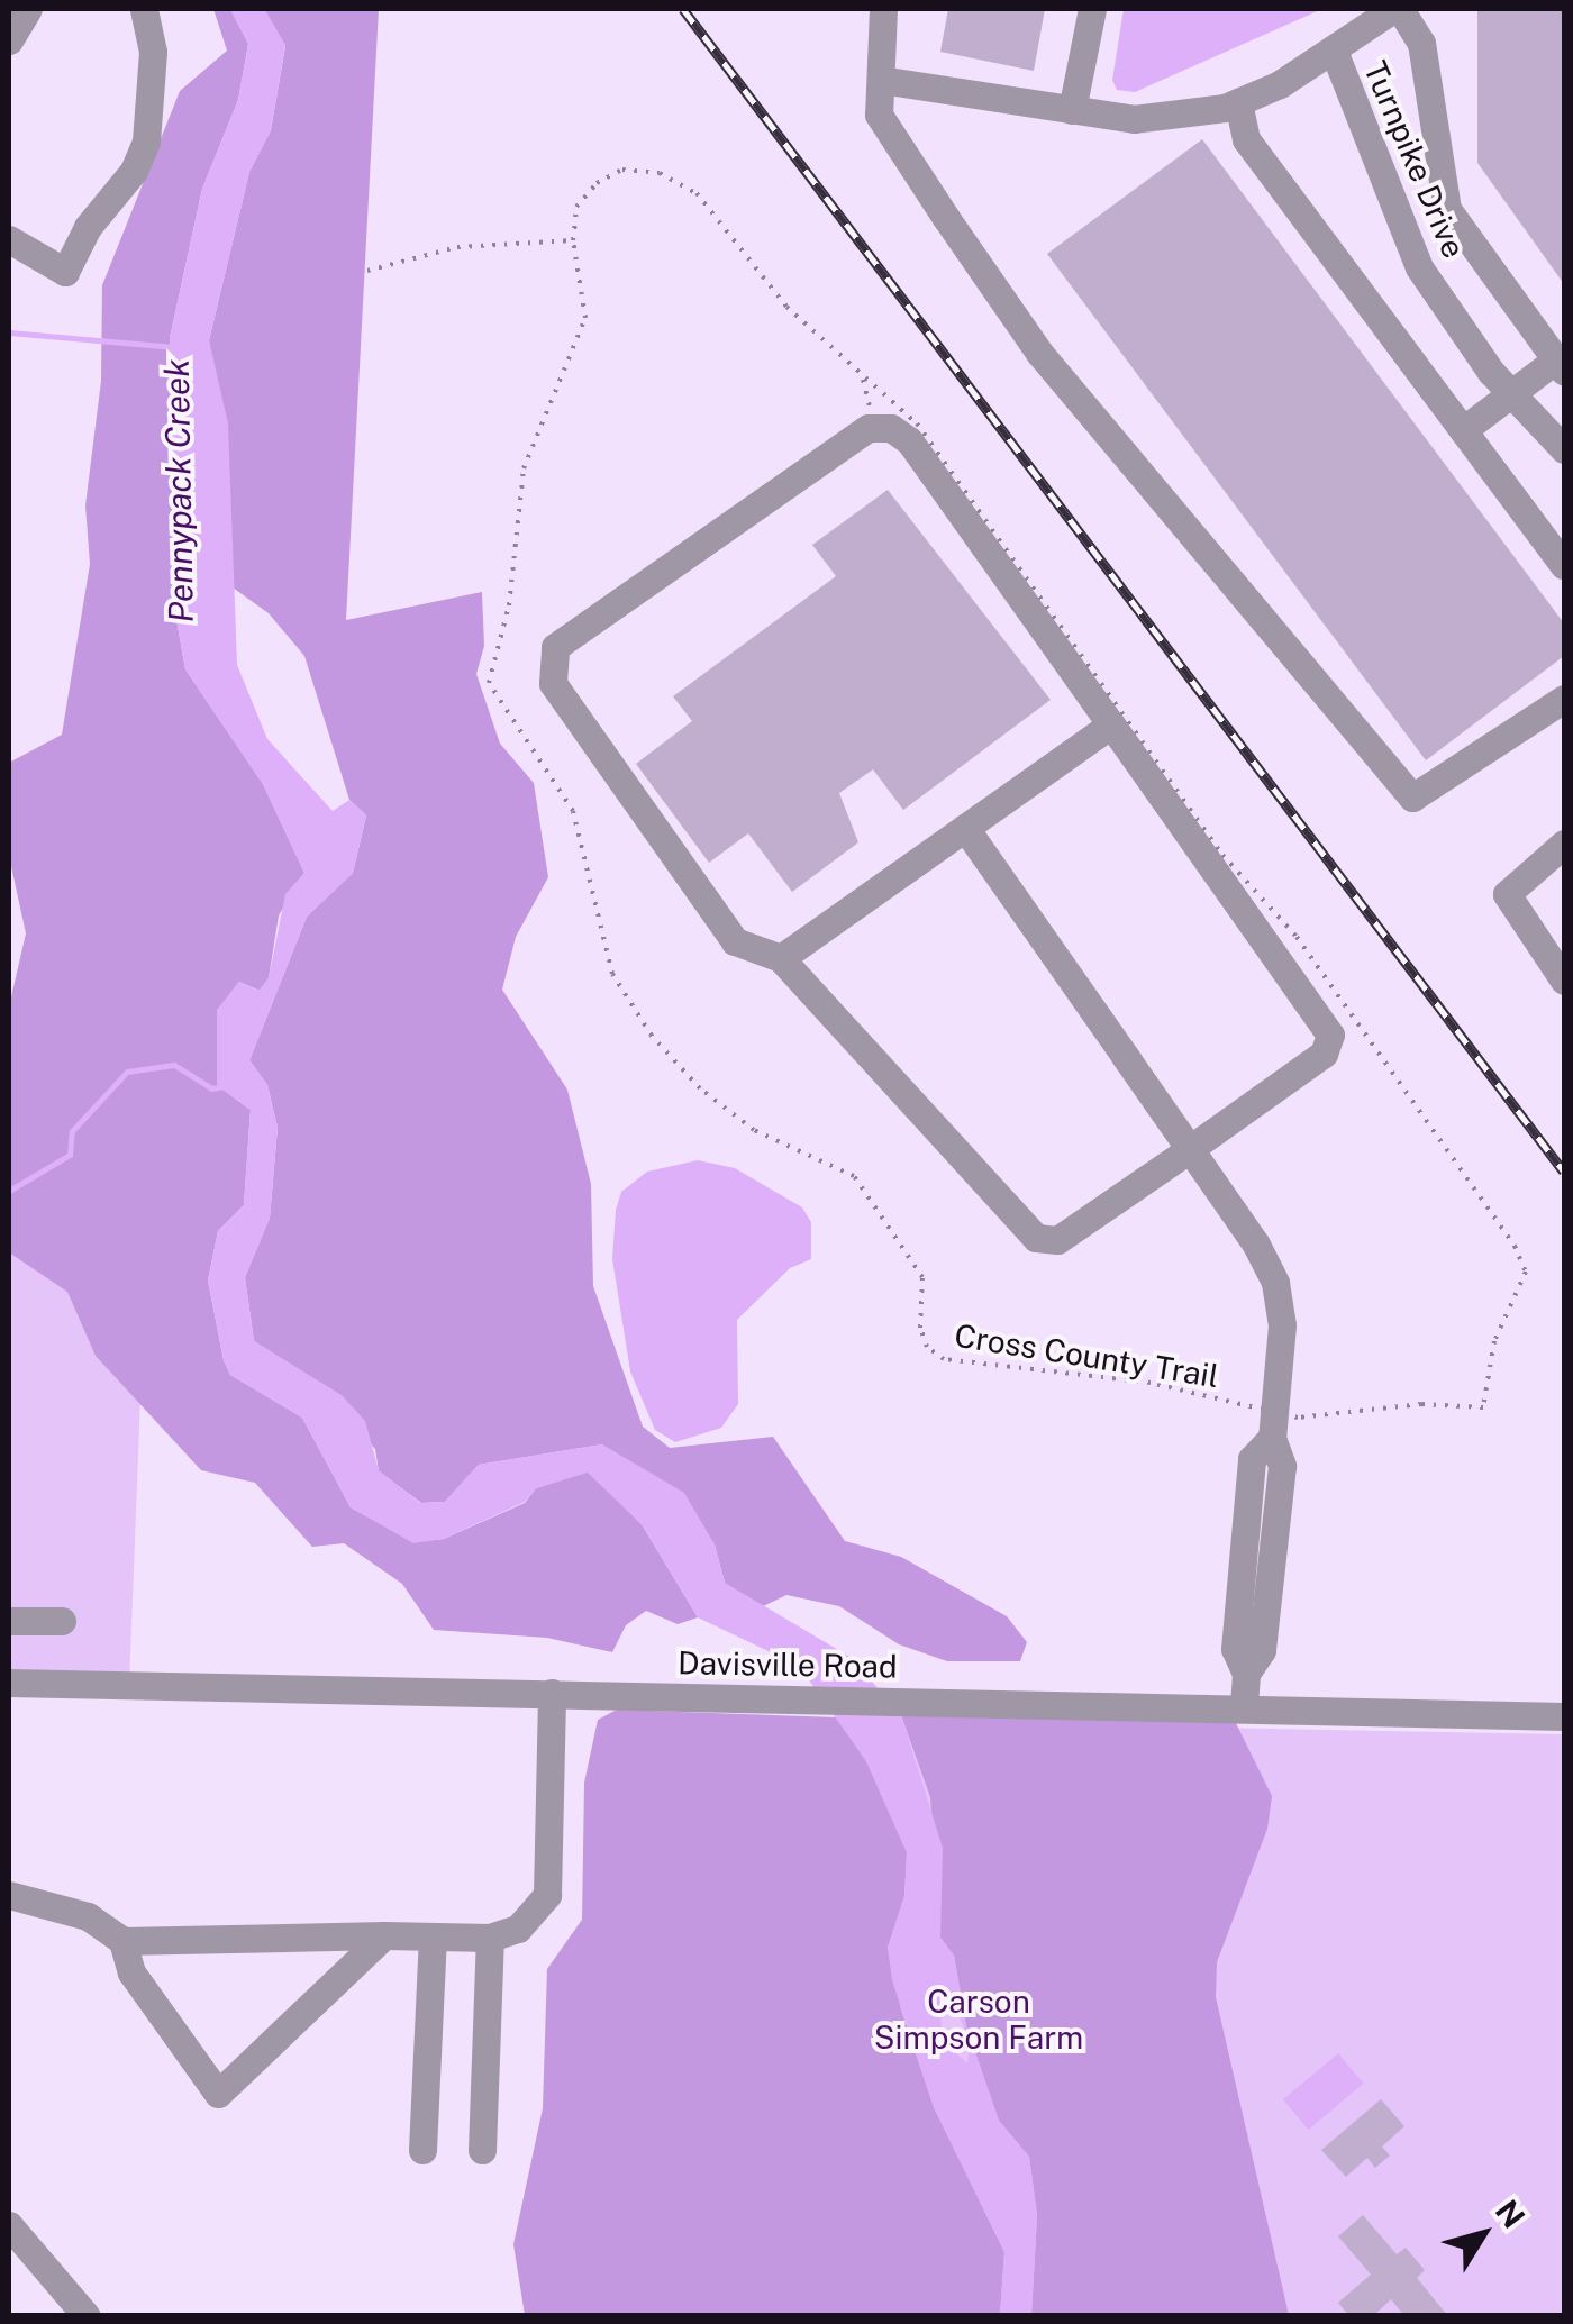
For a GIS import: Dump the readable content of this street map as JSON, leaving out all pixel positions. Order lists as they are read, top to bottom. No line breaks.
{"streets":{"street":["Turnpike Drive","Davisville Road"],"path":["Cross County Trail"]},"water":["Pennypack Creek"],"parks":["Carson Simpson Farm"],"north":"top right"}
